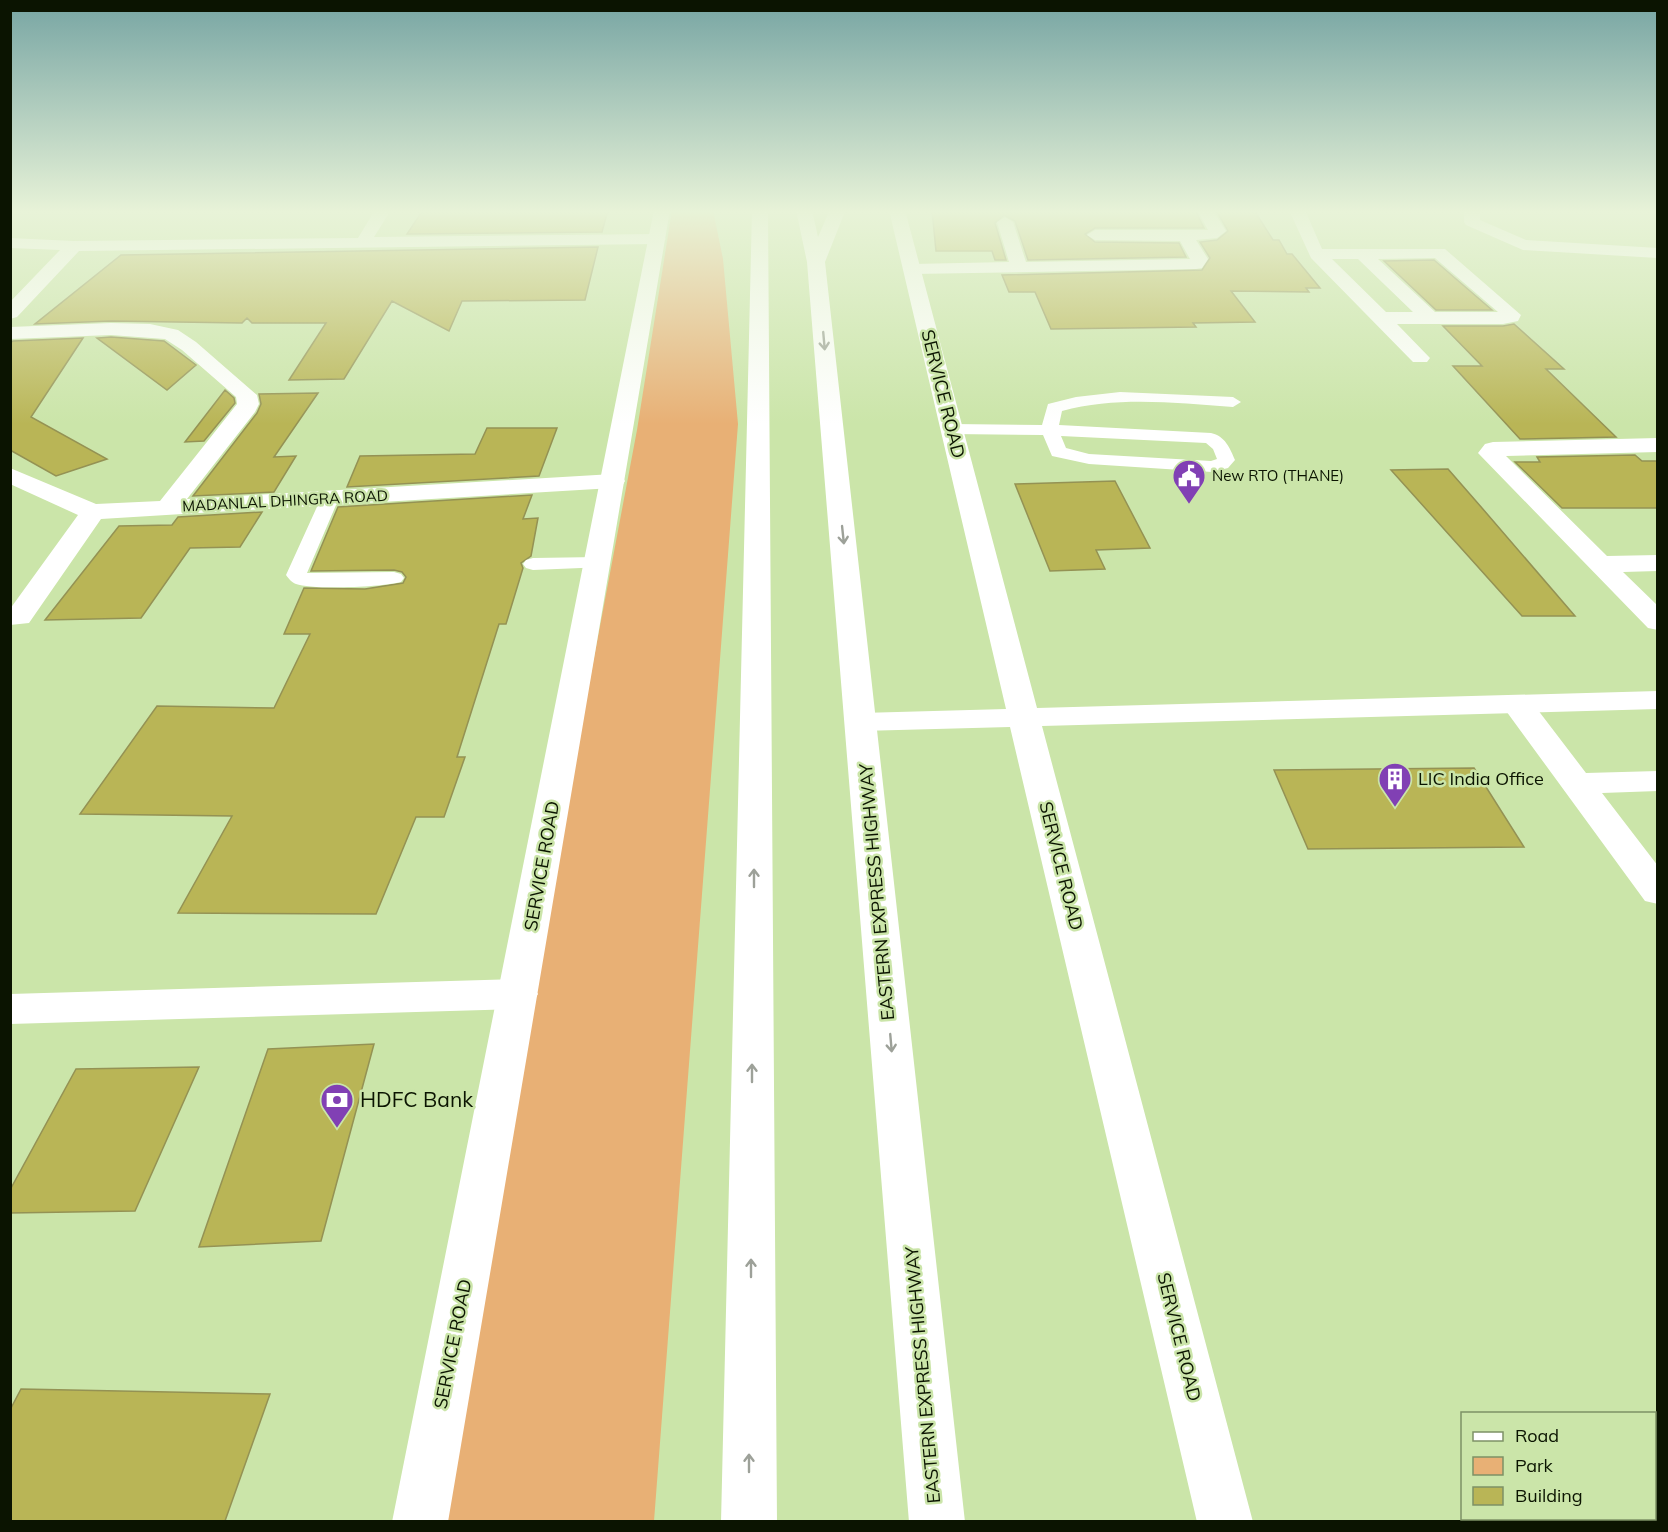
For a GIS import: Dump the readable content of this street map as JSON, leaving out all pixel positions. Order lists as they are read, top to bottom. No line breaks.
{"streets":{"main road":["SERVICE ROAD","MADANLAL DHINGRA ROAD","EASTERN EXPRESS HIGHWAY"]},"crossings":[["SERVICE ROAD","MADANLAL DHINGRA ROAD"]],"places":{"public building":["New RTO (THANE)"],"building":["LIC India Office"],"bank":["HDFC Bank"]},"legend":["Road","Park","Building"]}
